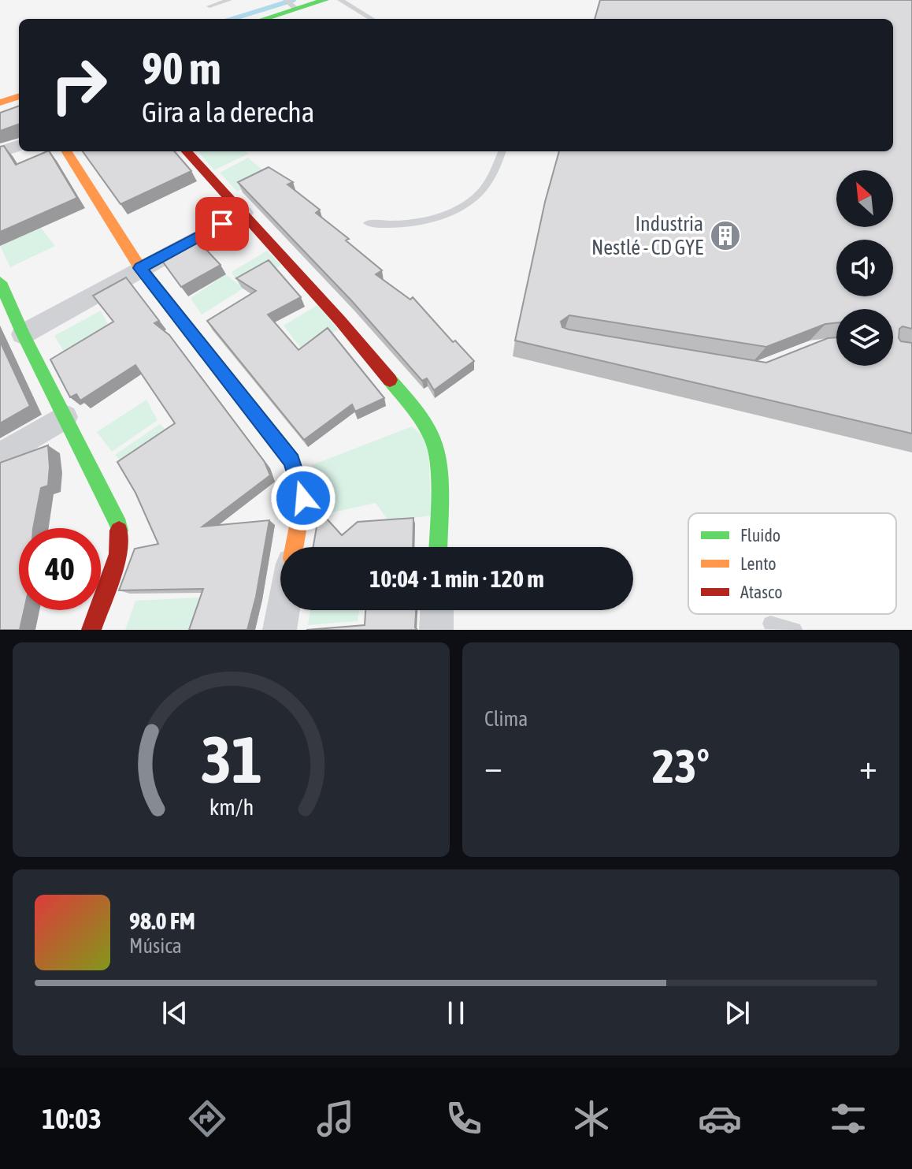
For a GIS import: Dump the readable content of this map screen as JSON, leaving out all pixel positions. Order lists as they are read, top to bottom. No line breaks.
{"places":{"building":["Industria Nestlé - CD GYE"]},"legend":["Fluido","Lento","Atasco"],"north":"top left","page":{"turn":["90 m","Gira a la derecha"],"limit":"40","trip":"10:04 · 1 min · 120 m","tile":"Clima","heat":["−","23°","+"],"song":["98.0 FM","Música"],"tabs":"10:03","gauge":["31","km/h"]}}
